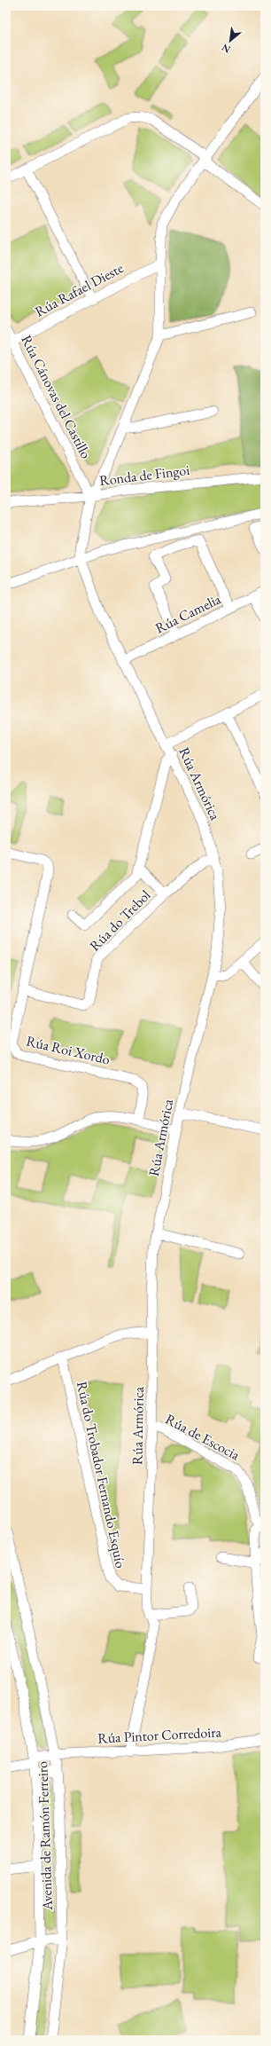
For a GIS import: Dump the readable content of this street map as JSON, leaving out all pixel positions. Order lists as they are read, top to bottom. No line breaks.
{"streets":{"street":["Rúa Rafael Dieste","Rúa Cánovas del Castillo","Ronda de Fingoi","Rúa Camelia","Rúa Armórica","Rúa do Trebol","Rúa Roi Xordo","Rúa de Escocia","Rúa do Trobador Fernando Esquío","Rúa Pintor Corredoira","Avenida de Ramón Ferreiro"]},"crossings":[["Rúa Rafael Dieste","Rúa Cánovas del Castillo"],["Rúa Cánovas del Castillo","Ronda de Fingoi"],["Ronda de Fingoi","Rúa Armórica"],["Rúa Camelia","Rúa Armórica"],["Rúa Armórica","Rúa do Trebol"],["Rúa Armórica","Rúa de Escocia"],["Rúa Armórica","Rúa do Trobador Fernando Esquío"],["Rúa Armórica","Rúa Pintor Corredoira"],["Rúa do Trebol","Rúa Roi Xordo"],["Rúa Pintor Corredoira","Avenida de Ramón Ferreiro"]],"north":"bottom left"}
